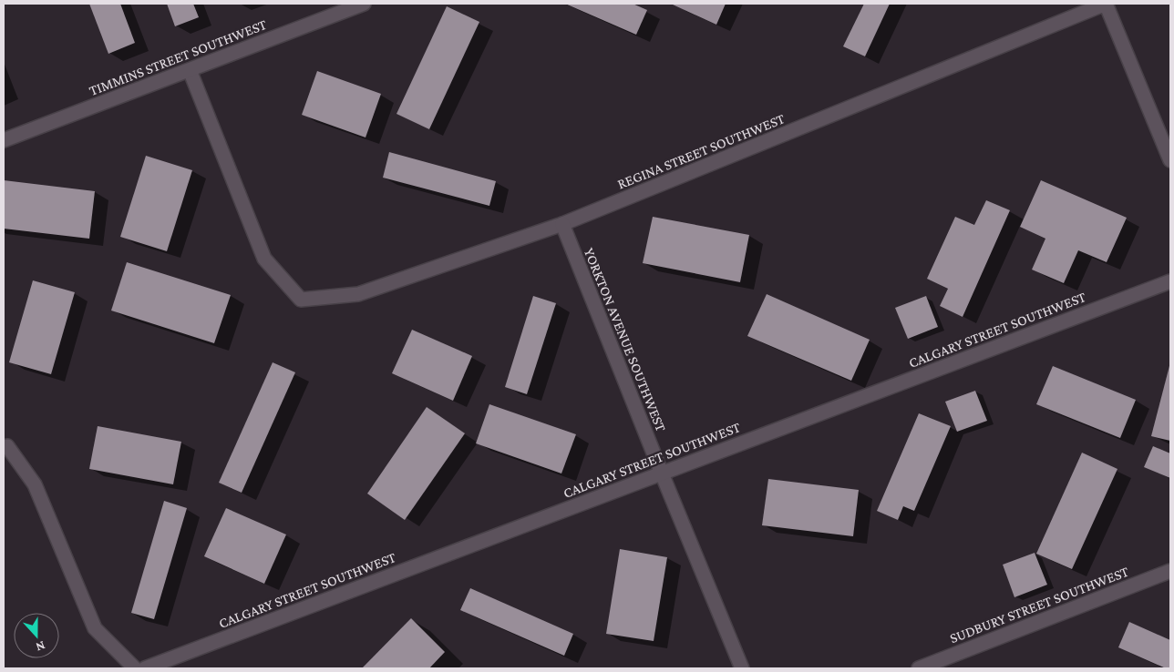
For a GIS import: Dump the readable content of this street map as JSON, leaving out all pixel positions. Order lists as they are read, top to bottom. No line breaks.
{"streets":{"street":["TIMMINS STREET SOUTHWEST","REGINA STREET SOUTHWEST","CALGARY STREET SOUTHWEST","YORKTON AVENUE SOUTHWEST","SUDBURY STREET SOUTHWEST"]},"crossings":[["TIMMINS STREET SOUTHWEST","REGINA STREET SOUTHWEST"],["REGINA STREET SOUTHWEST","YORKTON AVENUE SOUTHWEST"],["CALGARY STREET SOUTHWEST","YORKTON AVENUE SOUTHWEST"]],"north":"bottom"}
